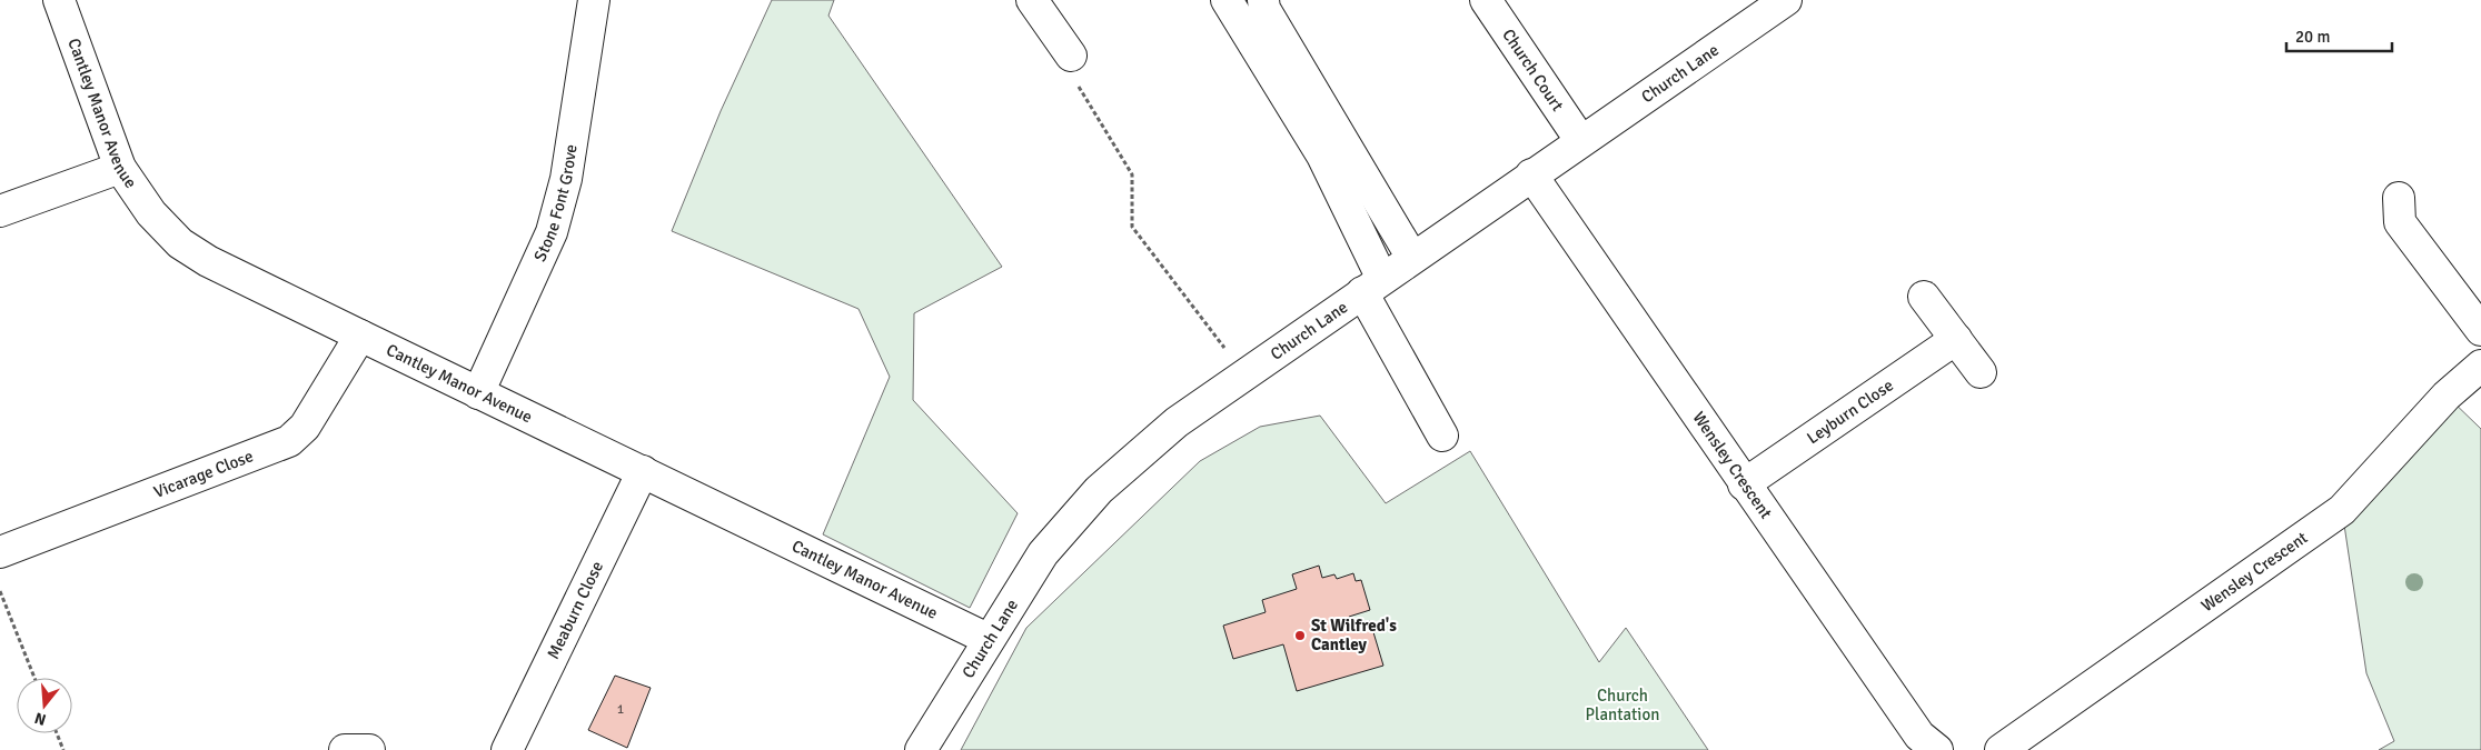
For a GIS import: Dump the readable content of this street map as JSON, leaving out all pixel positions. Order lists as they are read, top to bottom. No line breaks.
{"streets":{"street":["Church Court","Church Lane","Cantley Manor Avenue","Stone Font Grove","Leyburn Close","Wensley Crescent","Vicarage Close","Meaburn Close"]},"crossings":[["Church Court","Church Lane"],["Church Lane","Cantley Manor Avenue"],["Church Lane","Wensley Crescent"],["Cantley Manor Avenue","Stone Font Grove"],["Cantley Manor Avenue","Vicarage Close"],["Cantley Manor Avenue","Meaburn Close"],["Leyburn Close","Wensley Crescent"]],"parks":["Church Plantation"],"places":["St Wilfred's Cantley"],"house_numbers":["1"],"scale_bar":"20 m","north":"bottom"}
